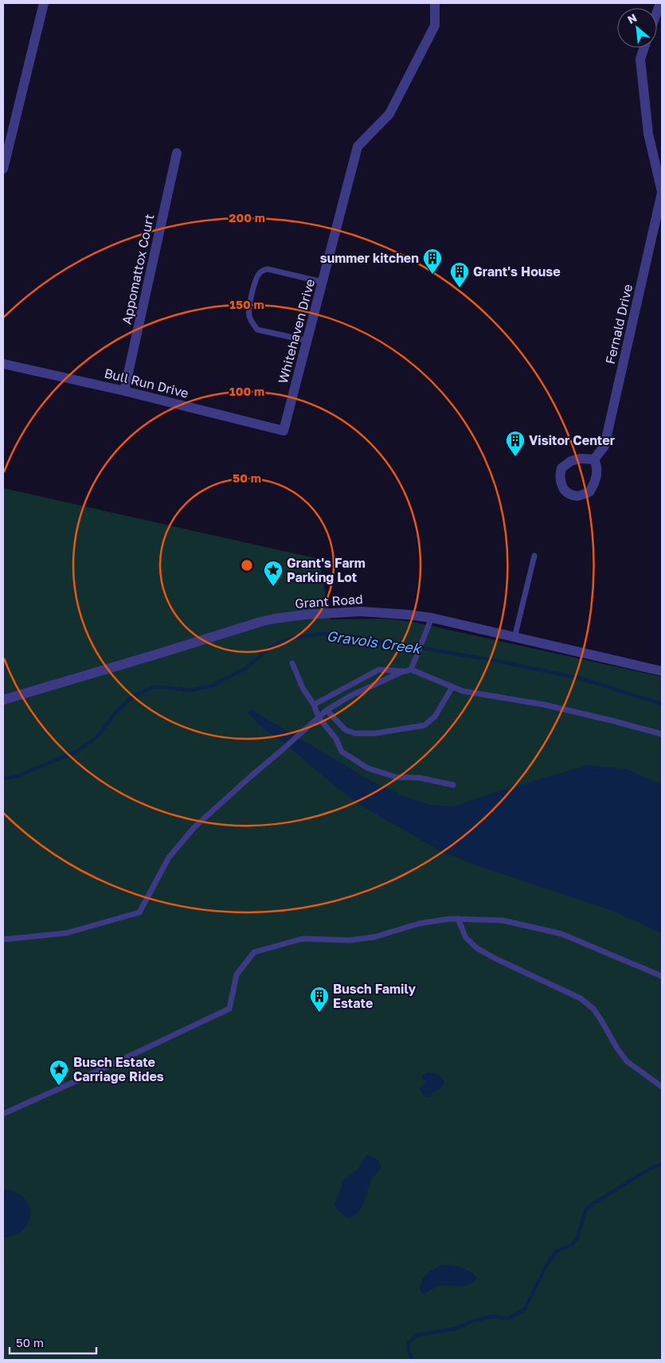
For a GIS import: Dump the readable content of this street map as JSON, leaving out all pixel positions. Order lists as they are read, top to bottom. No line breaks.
{"streets":{"street":["Appomattox Court","Fernald Drive","Whitehaven Drive","Bull Run Drive","Grant Road"]},"crossings":[["Appomattox Court","Bull Run Drive"],["Whitehaven Drive","Bull Run Drive"]],"water":["Gravois Creek"],"places":{"building":["summer kitchen","Grant's House","Visitor Center","Busch Family Estate"],"place":["Grant's Farm Parking Lot","Busch Estate Carriage Rides"]},"scale_bar":"50 m","north":"top left","rings":["200 m","150 m","100 m","50 m"]}
